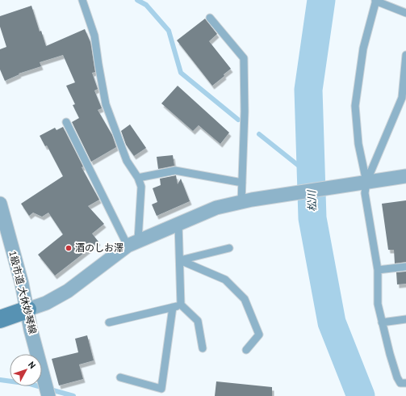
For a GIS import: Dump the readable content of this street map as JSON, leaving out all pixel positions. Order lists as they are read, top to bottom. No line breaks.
{"streets":{"street":["1級市道 大休妙琴線"]},"water":["松川"],"places":["酒のしお澤"],"north":"top right"}
